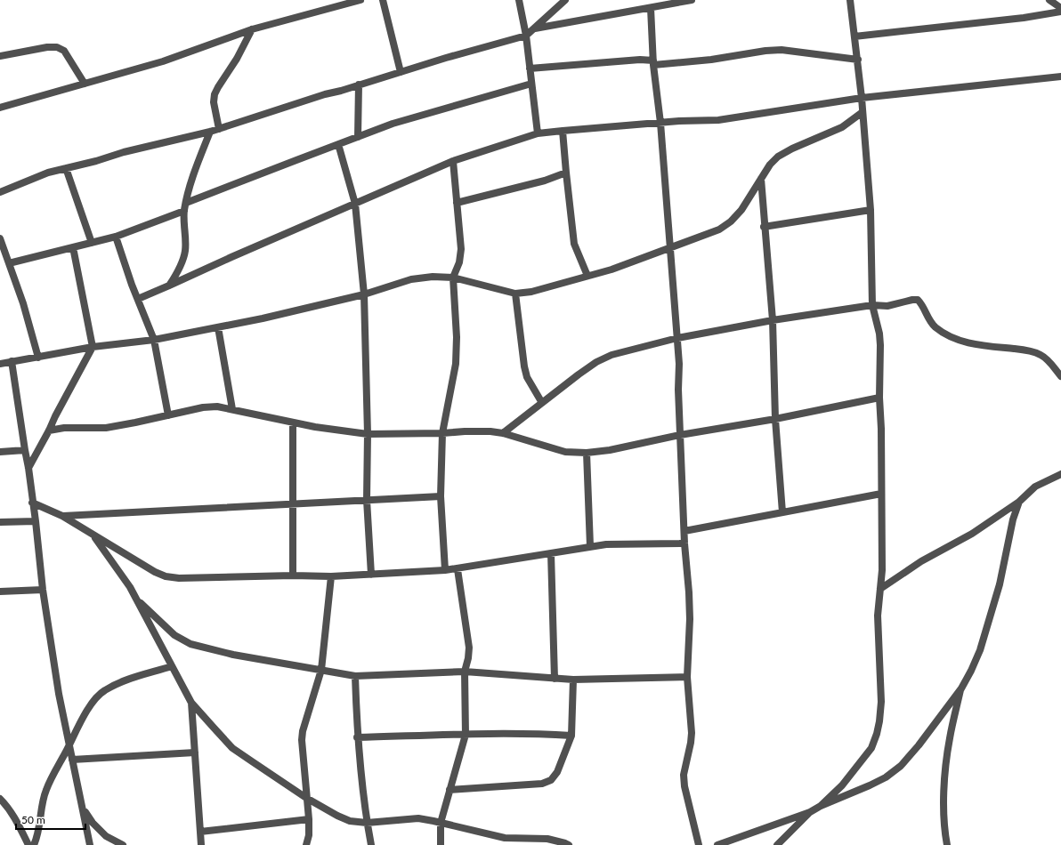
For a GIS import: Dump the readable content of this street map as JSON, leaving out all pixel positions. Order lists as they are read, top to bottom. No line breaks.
{"scale_bar":"50 m"}
